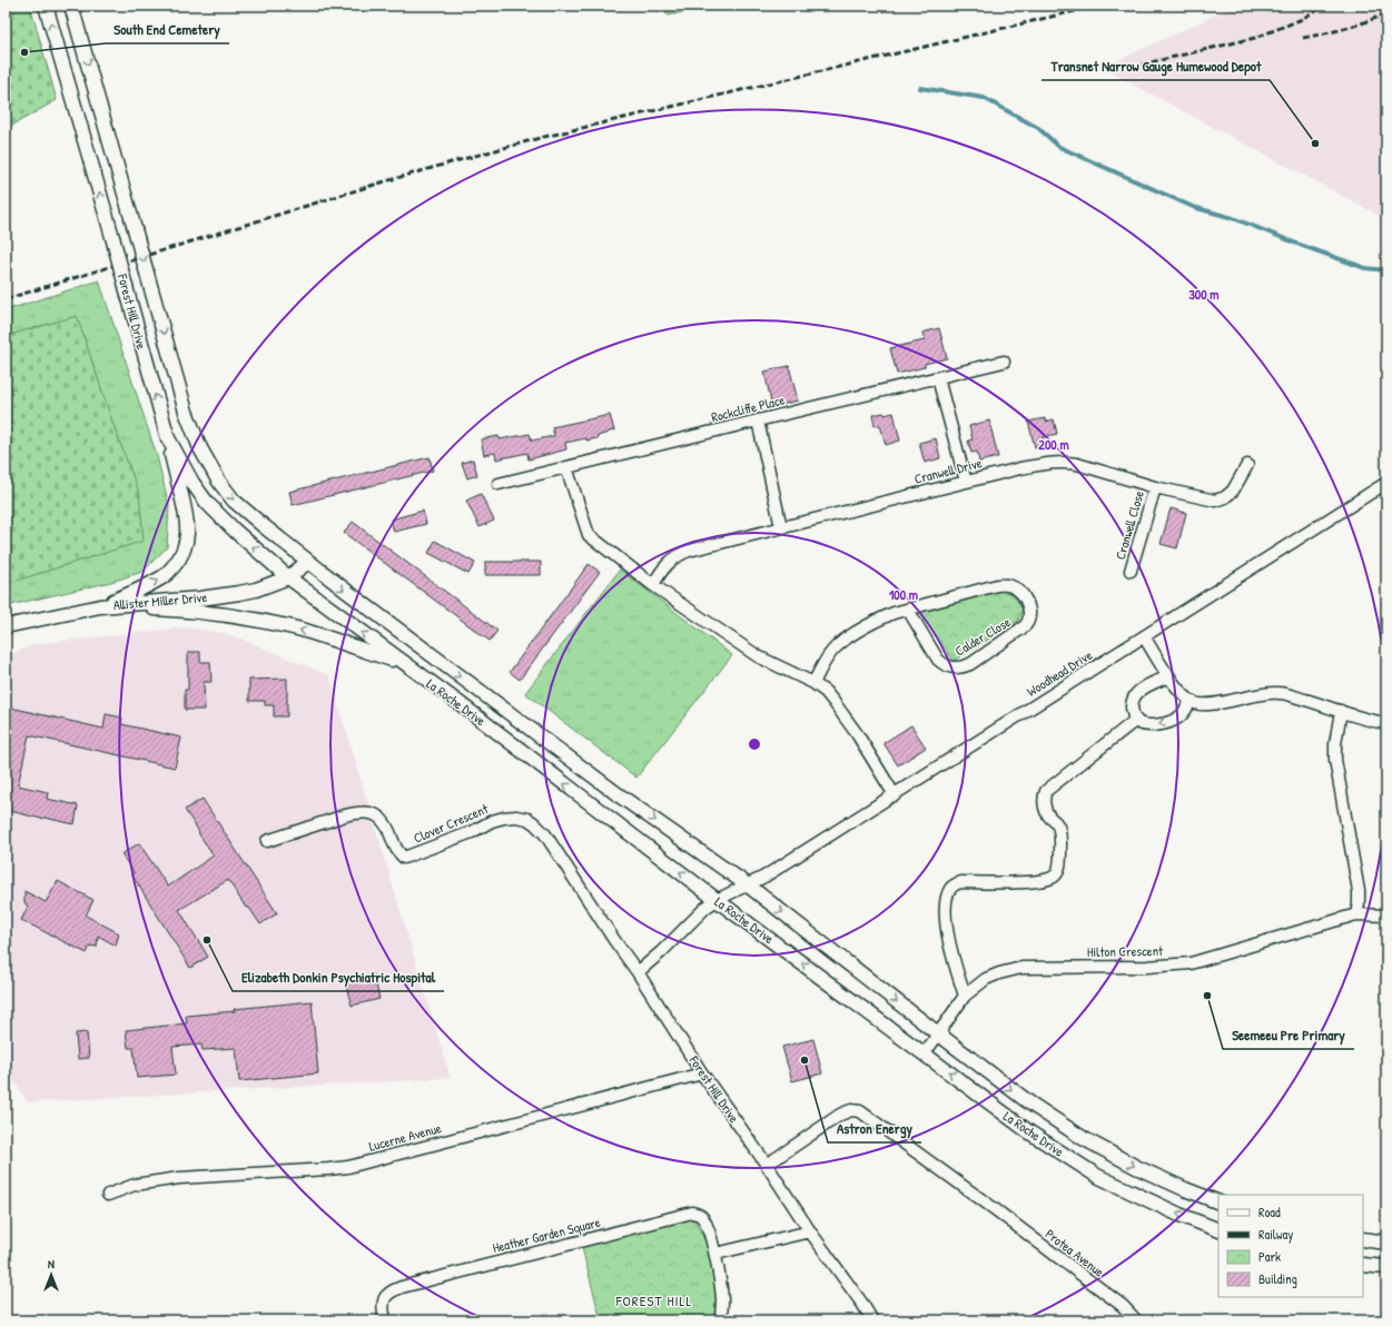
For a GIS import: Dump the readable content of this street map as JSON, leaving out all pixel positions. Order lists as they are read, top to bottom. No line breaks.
{"streets":{"street":["Forest Hill Drive","Rockcliffe Place","Cranwell Drive","Cranwell Close","Allister Miller Drive","Calder Close","Woodhead Drive","La Roche Drive","Clover Crescent","Hilton Crescent","Lucerne Avenue","Heather Garden Square","Protea Avenue"]},"crossings":[["Forest Hill Drive","Allister Miller Drive"],["Forest Hill Drive","La Roche Drive"],["Forest Hill Drive","Clover Crescent"],["Forest Hill Drive","Lucerne Avenue"],["Forest Hill Drive","Protea Avenue"],["Cranwell Drive","Cranwell Close"],["Allister Miller Drive","La Roche Drive"],["Woodhead Drive","La Roche Drive"],["La Roche Drive","Hilton Crescent"]],"districts":["FOREST HILL"],"places":["South End Cemetery","Transnet Narrow Gauge Humewood Depot","Elizabeth Donkin Psychiatric Hospital","Seemeeu Pre Primary","Astron Energy"],"legend":["Road","Railway","Park","Building"],"north":"top","rings":["300 m","200 m","100 m"]}
